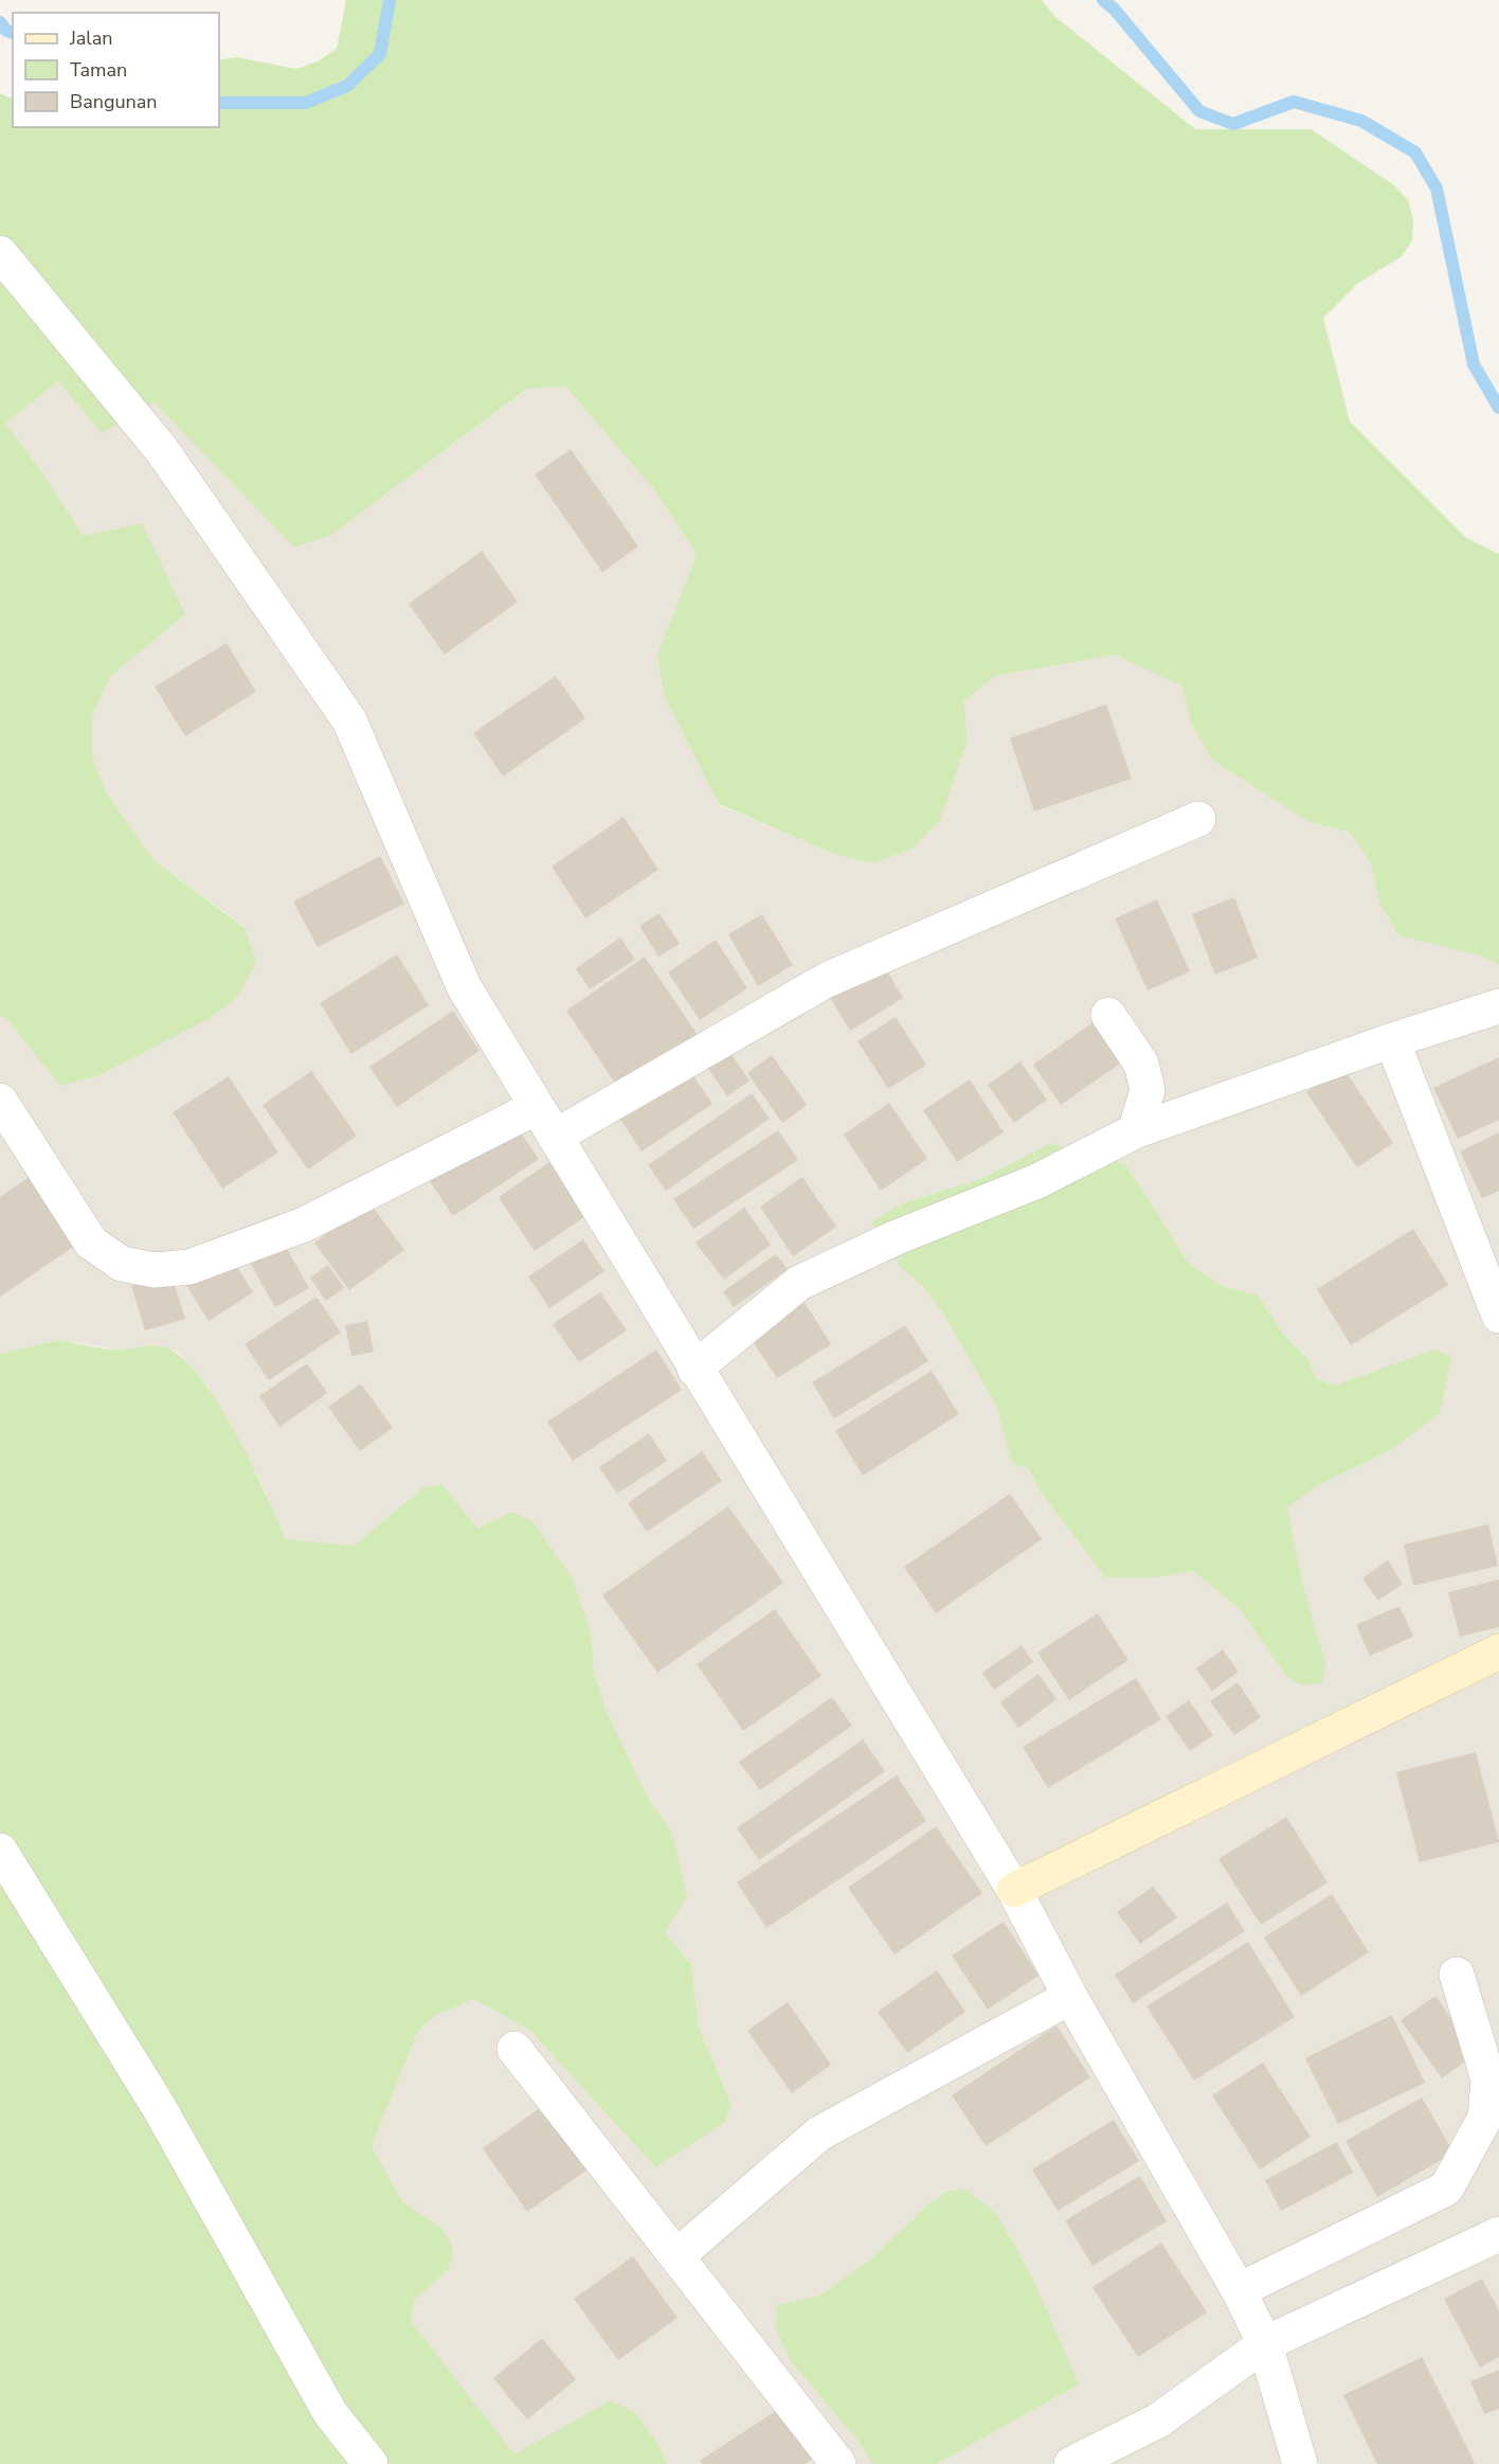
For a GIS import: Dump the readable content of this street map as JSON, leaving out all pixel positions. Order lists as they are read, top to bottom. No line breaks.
{"legend":["Jalan","Taman","Bangunan"]}
